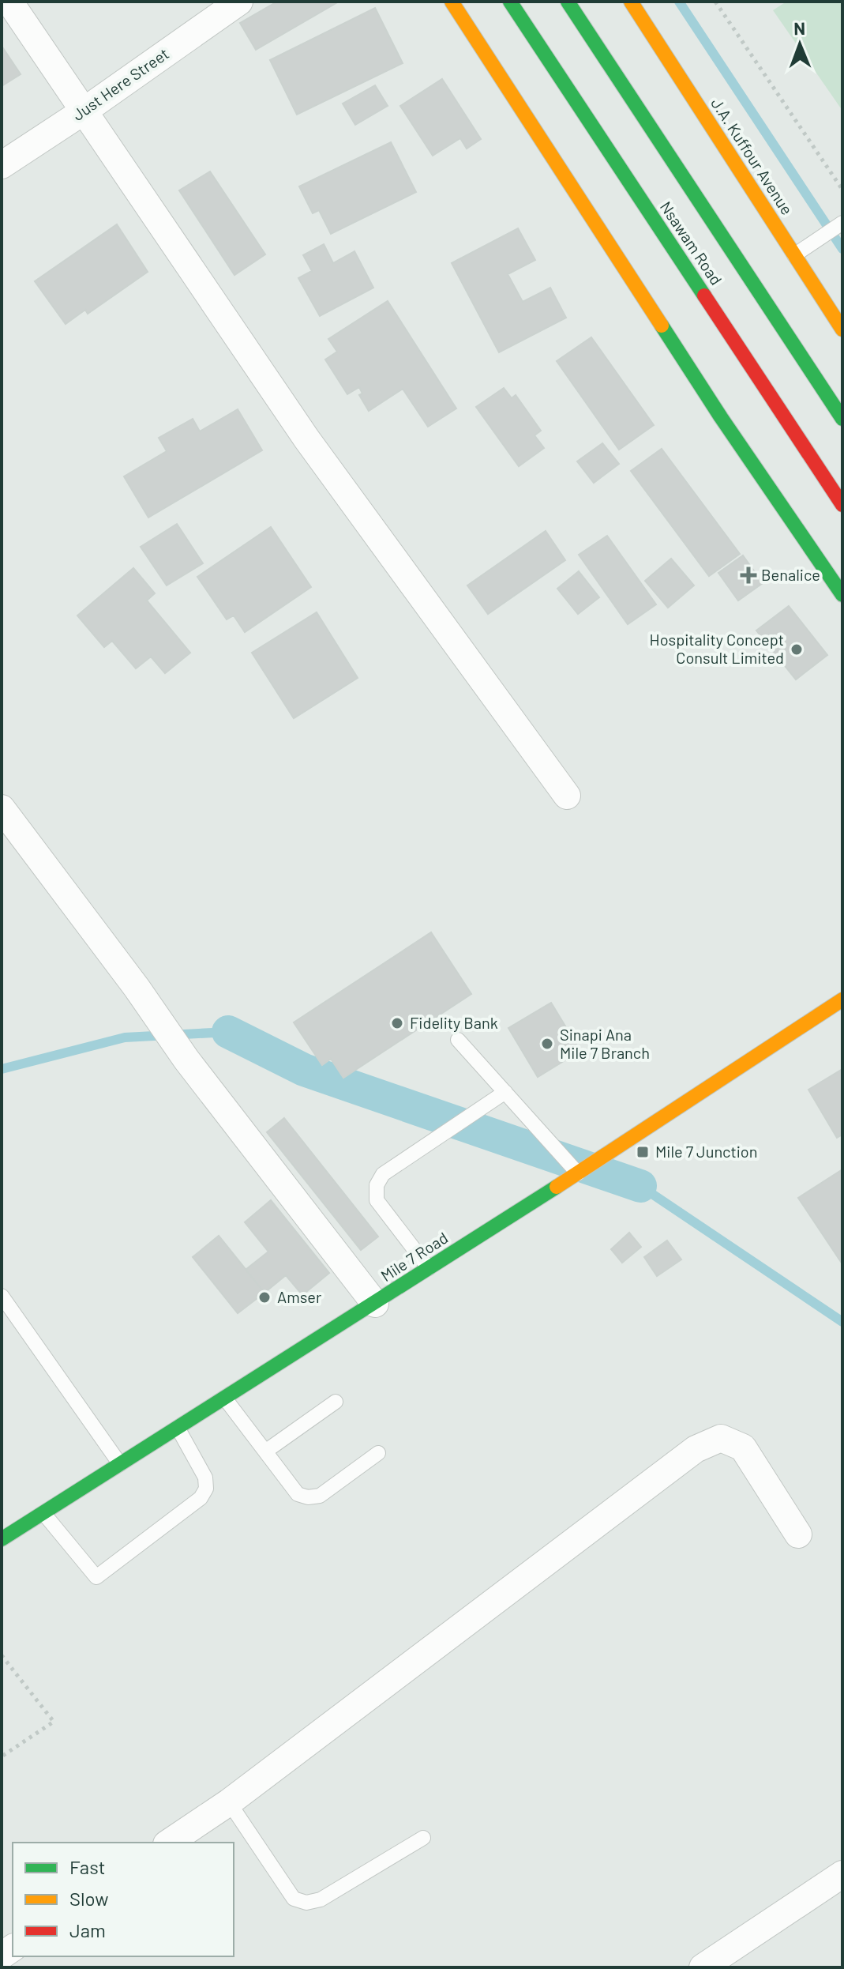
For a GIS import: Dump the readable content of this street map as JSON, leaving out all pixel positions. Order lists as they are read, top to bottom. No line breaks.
{"streets":{"main road":["J.A. Kuffour Avenue","Nsawam Road","Mile 7 Road"],"street":["Just Here Street"]},"places":{"health":["Benalice"],"other":["Hospitality Concept Consult Limited","Fidelity Bank","Sinapi Ana Mile 7 Branch","Amser"],"transit":["Mile 7 Junction"]},"legend":["Fast","Slow","Jam"],"north":"top"}
